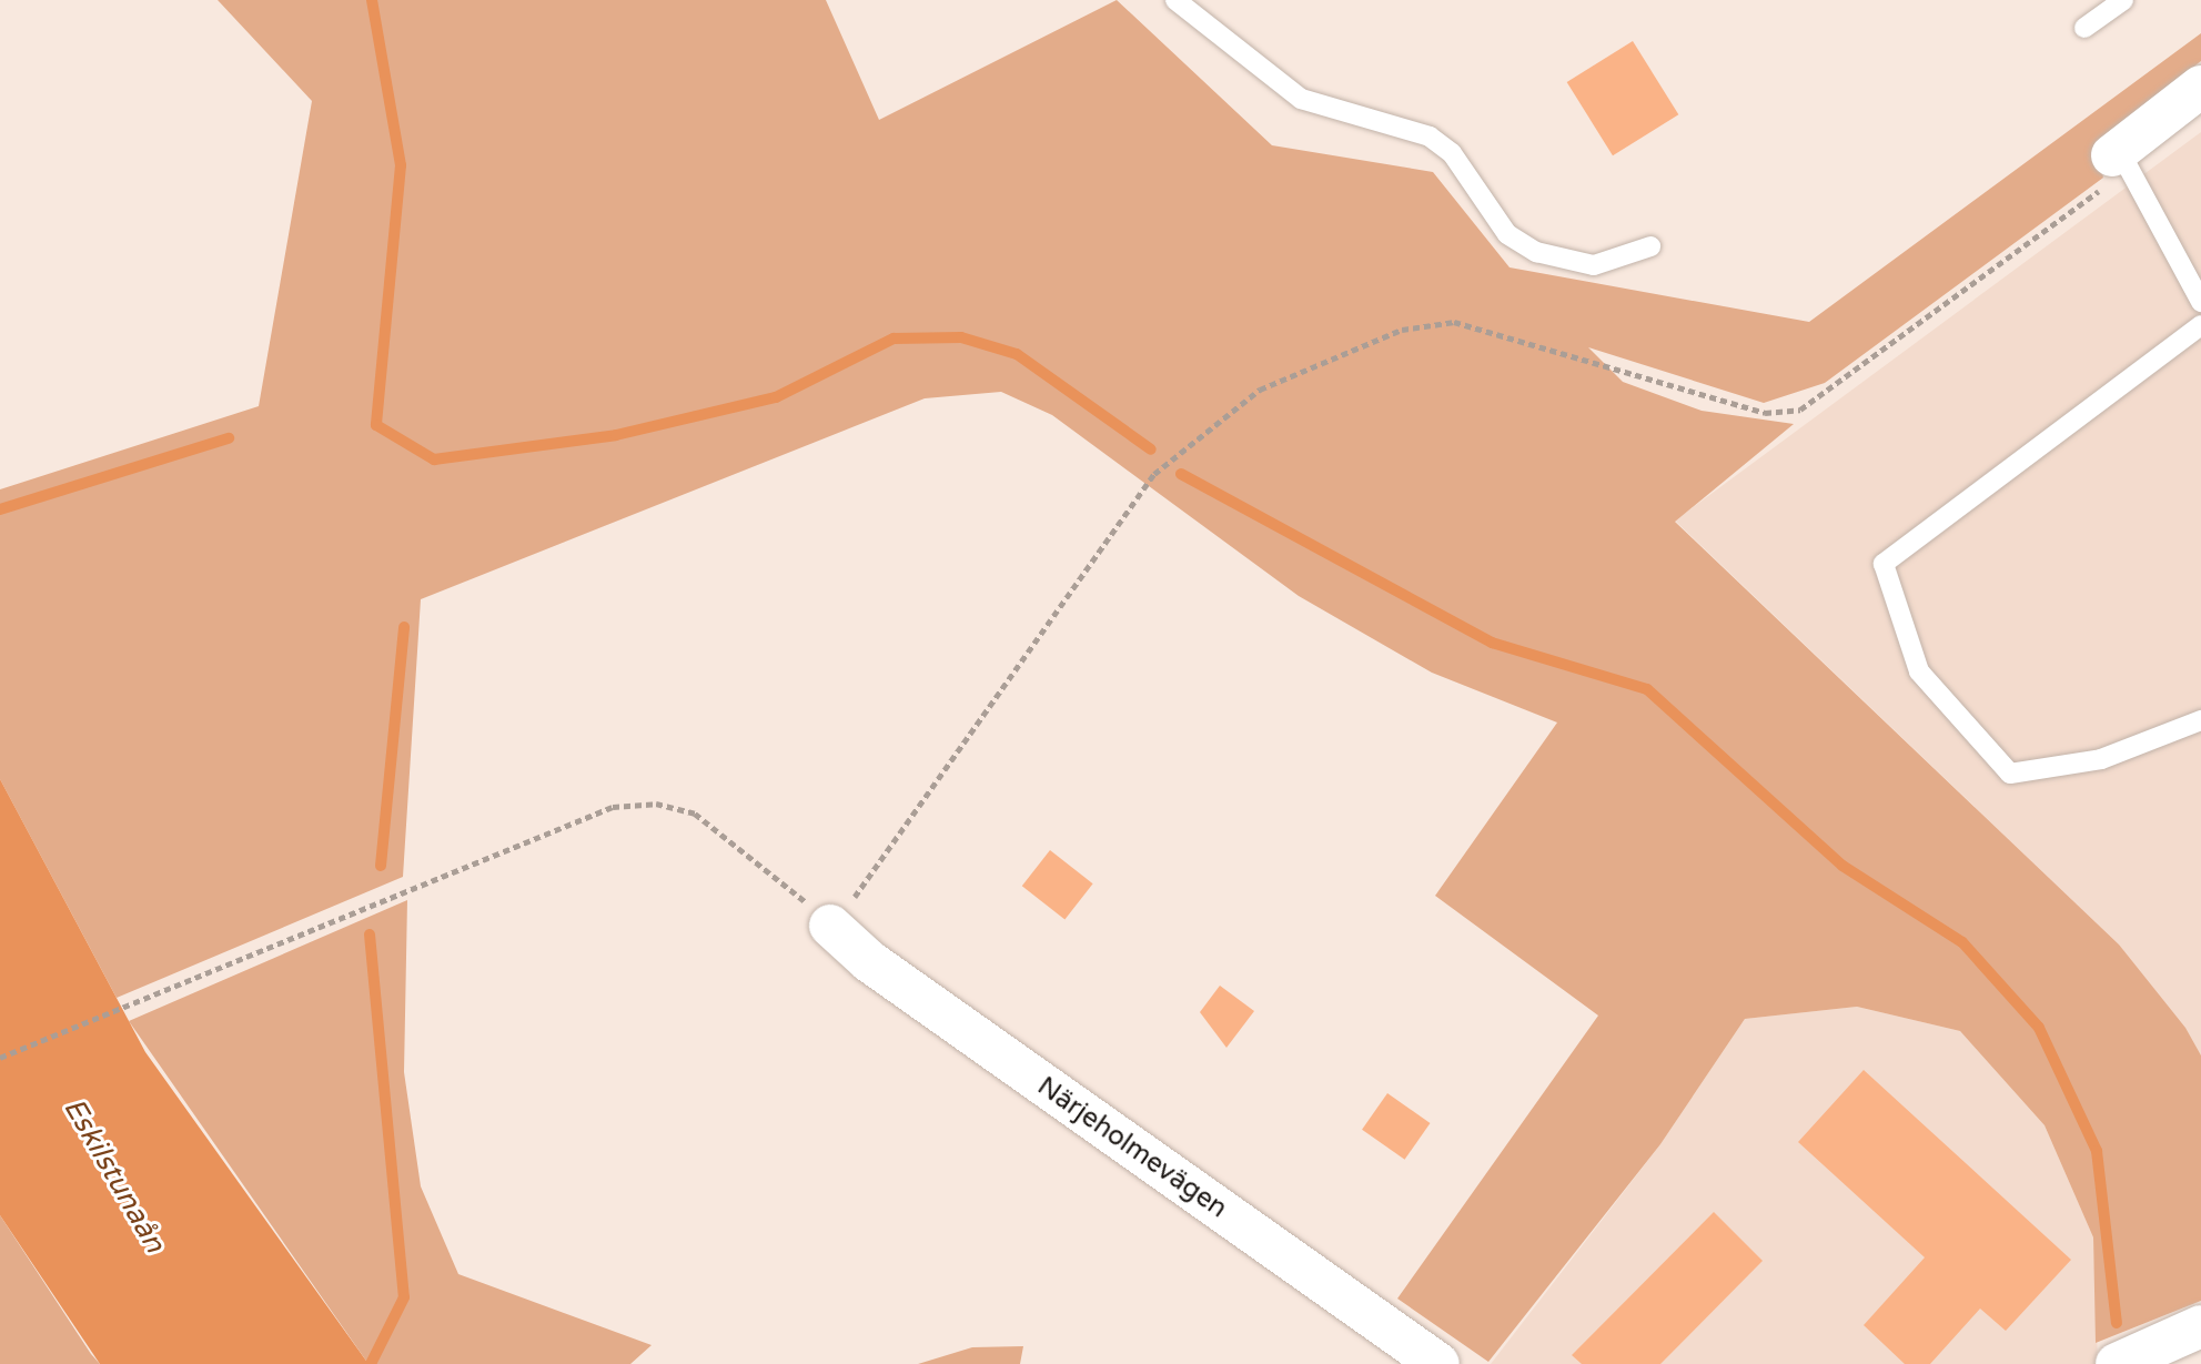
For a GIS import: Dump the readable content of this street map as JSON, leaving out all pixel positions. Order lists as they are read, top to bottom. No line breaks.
{"streets":{"street":["Närjeholmevägen"]},"water":["Eskilstunaån"]}
